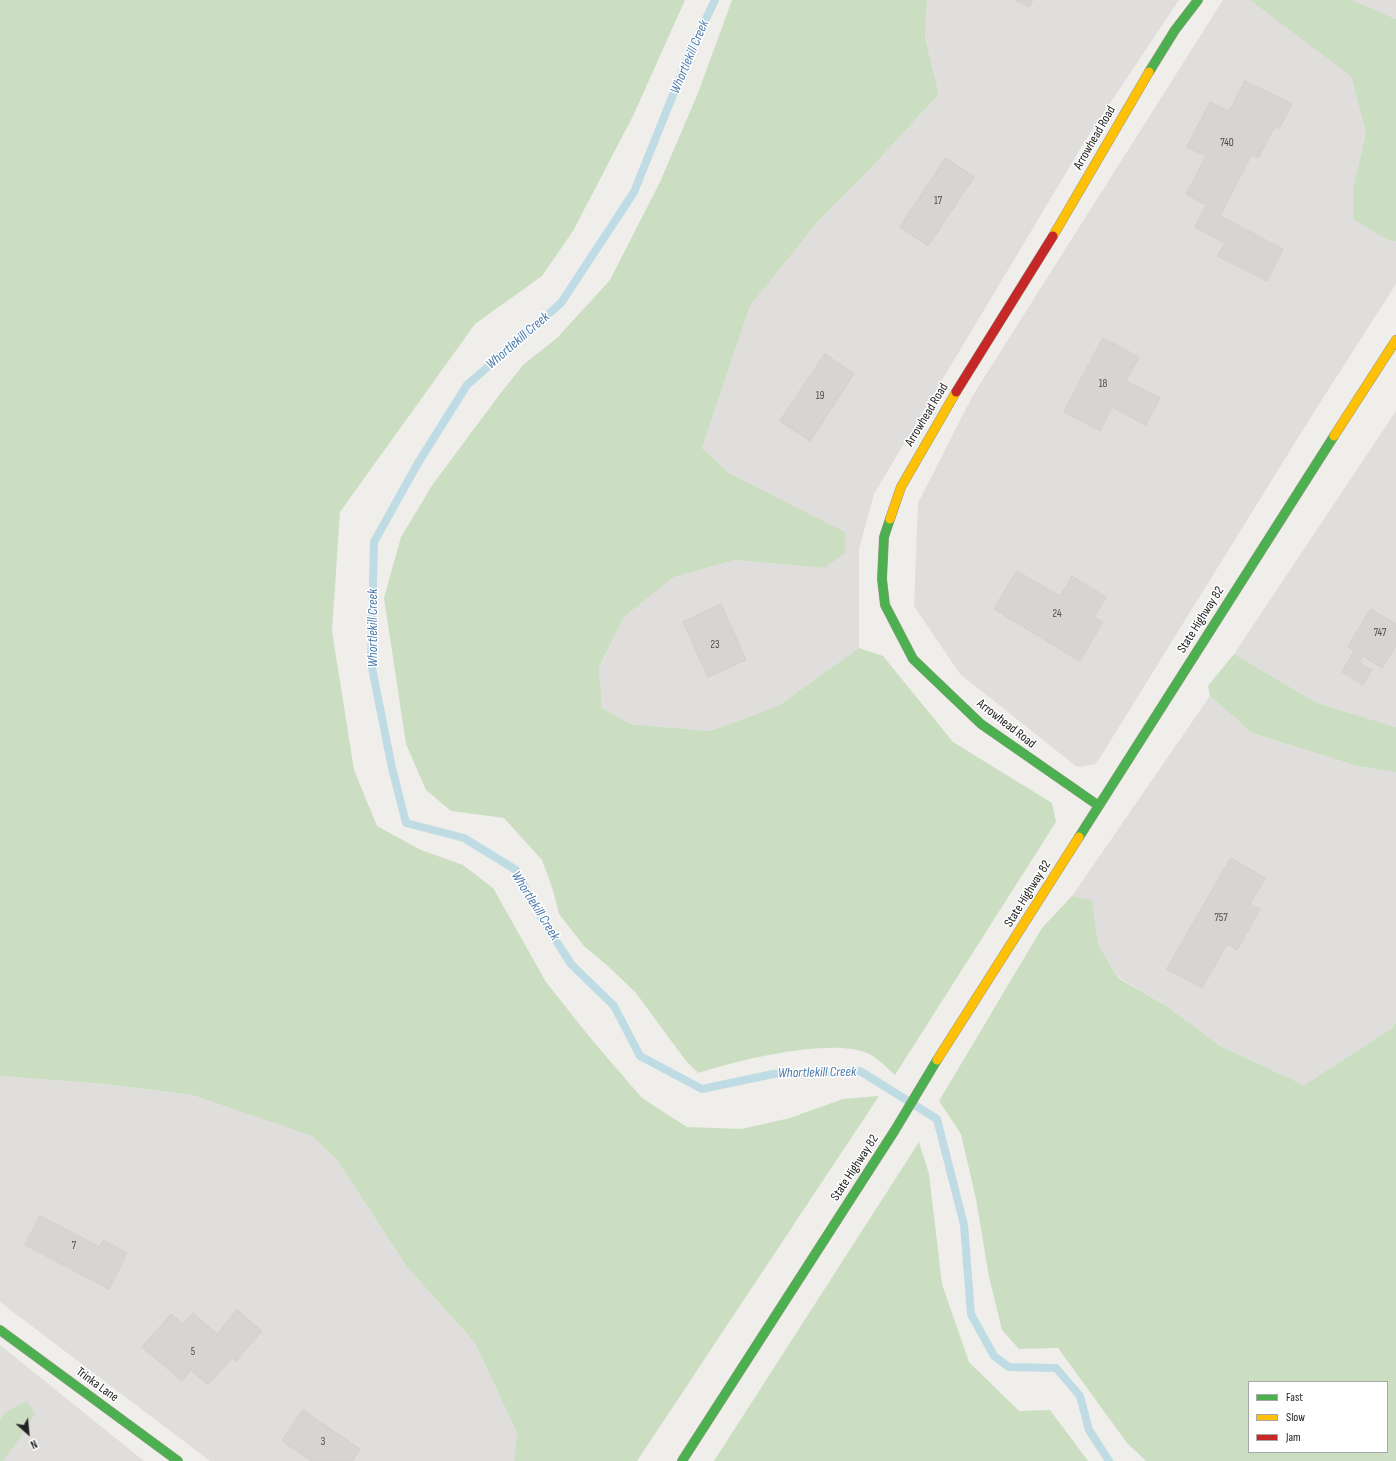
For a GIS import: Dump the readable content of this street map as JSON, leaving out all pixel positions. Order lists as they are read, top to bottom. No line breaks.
{"streets":{"main road":["Arrowhead Road","State Highway 82","Trinka Lane"]},"crossings":[["Arrowhead Road","State Highway 82"]],"water":["Whortlekill Creek"],"house_numbers":["740","17","18","19","24","747","23","757","7","5","3"],"legend":["Fast","Slow","Jam"],"north":"bottom right"}
